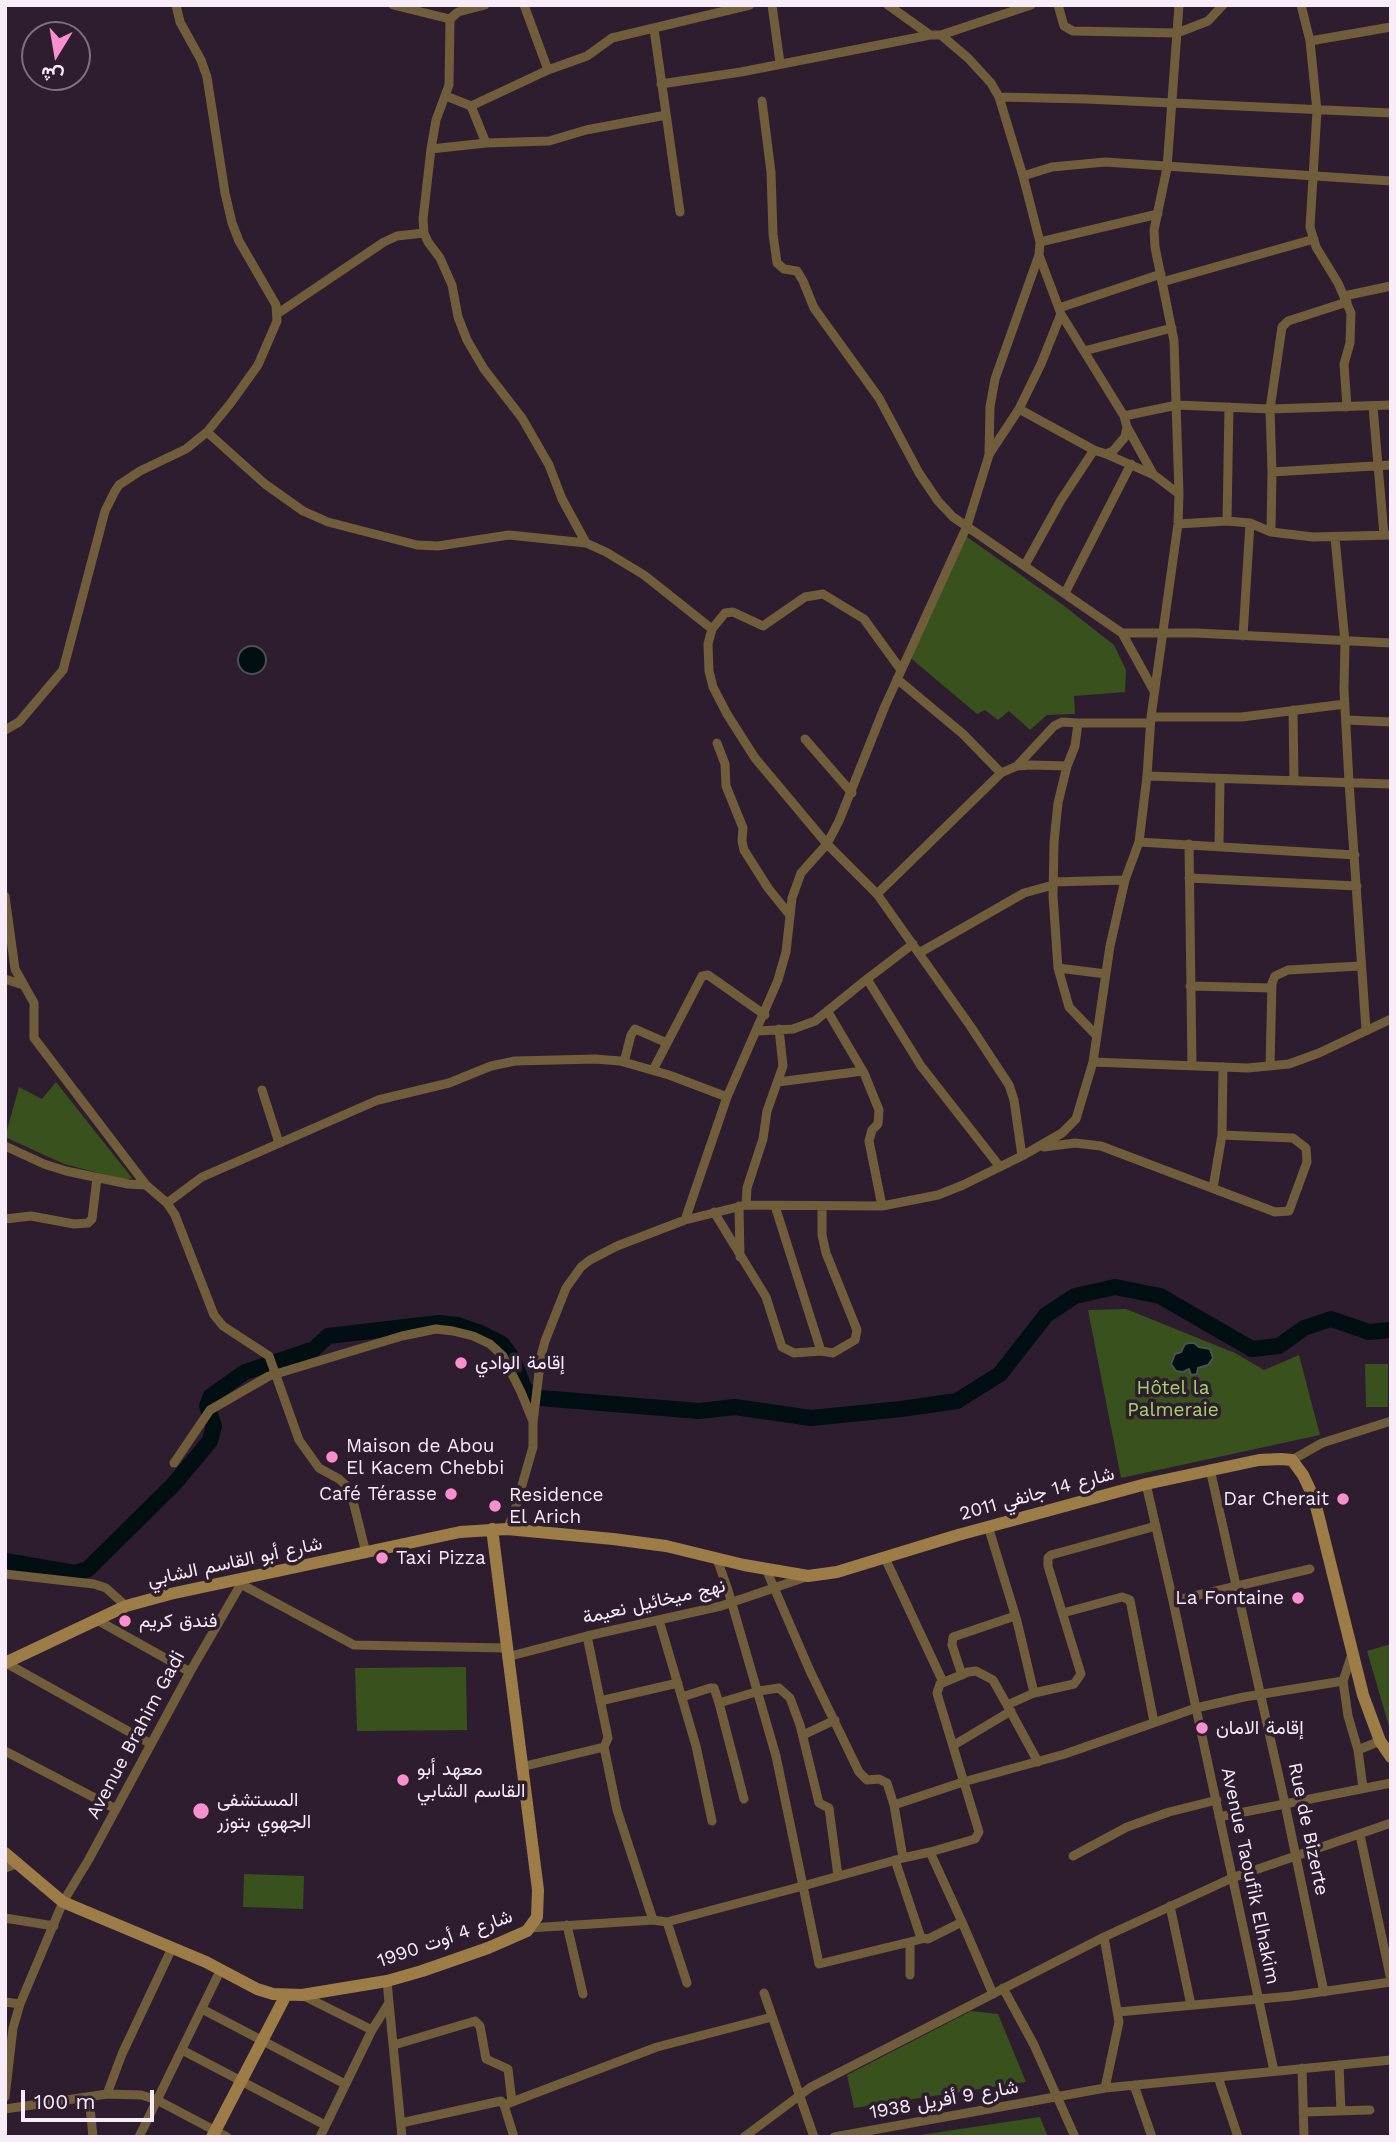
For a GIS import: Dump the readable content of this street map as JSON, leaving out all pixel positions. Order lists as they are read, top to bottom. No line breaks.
{"streets":{"main road":["شارع 14 جانفي 2011","شارع أبو القاسم الشابي","شارع 4 أوت 1990"],"street":["نهج ميخائيل نعيمة","Avenue Brahim Gadi","Rue de Bizerte","Avenue Taoufik Elhakim","شارع 9 أفريل 1938"]},"crossings":[["شارع 14 جانفي 2011","شارع أبو القاسم الشابي"],["شارع 14 جانفي 2011","نهج ميخائيل نعيمة"],["شارع 14 جانفي 2011","Rue de Bizerte"],["شارع 14 جانفي 2011","Avenue Taoufik Elhakim"],["شارع 14 جانفي 2011","شارع 4 أوت 1990"],["شارع أبو القاسم الشابي","نهج ميخائيل نعيمة"],["شارع أبو القاسم الشابي","Avenue Brahim Gadi"],["شارع أبو القاسم الشابي","شارع 4 أوت 1990"],["نهج ميخائيل نعيمة","Avenue Brahim Gadi"],["نهج ميخائيل نعيمة","شارع 4 أوت 1990"],["Avenue Brahim Gadi","شارع 4 أوت 1990"],["Avenue Taoufik Elhakim","شارع 9 أفريل 1938"]],"parks":["Hôtel la Palmeraie"],"places":["إقامة الوادي","Maison de Abou El Kacem Chebbi","Café Térasse","Dar Cherait","Residence El Arich","Taxi Pizza","La Fontaine","فندق كريم","إقامة الامان","معهد أبو القاسم الشابي","المستشفى الجهوي بتوزر"],"scale_bar":"100 m","north":"bottom"}
